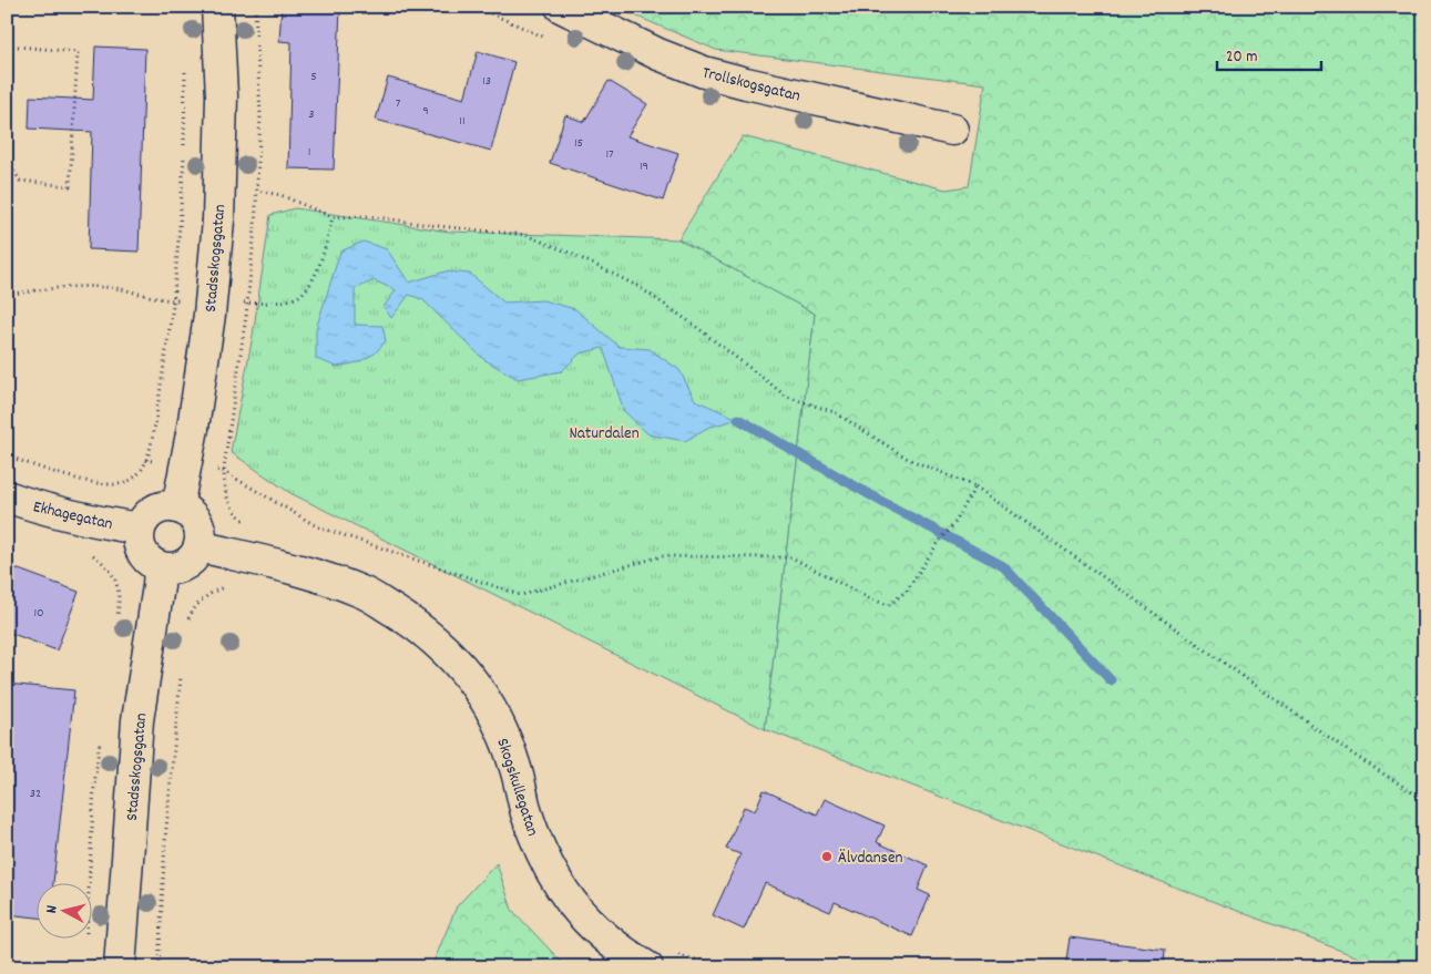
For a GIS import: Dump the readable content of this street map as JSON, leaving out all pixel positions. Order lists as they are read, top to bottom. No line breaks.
{"streets":{"street":["Trollskogsgatan","Stadsskogsgatan","Ekhagegatan","Skogskullegatan"]},"crossings":[["Stadsskogsgatan","Ekhagegatan"],["Stadsskogsgatan","Skogskullegatan"],["Ekhagegatan","Skogskullegatan"]],"parks":["Naturdalen"],"places":["Älvdansen"],"house_numbers":["5","13","7","9","3","11","15","1","17","19","10","32"],"scale_bar":"20 m","north":"left"}
